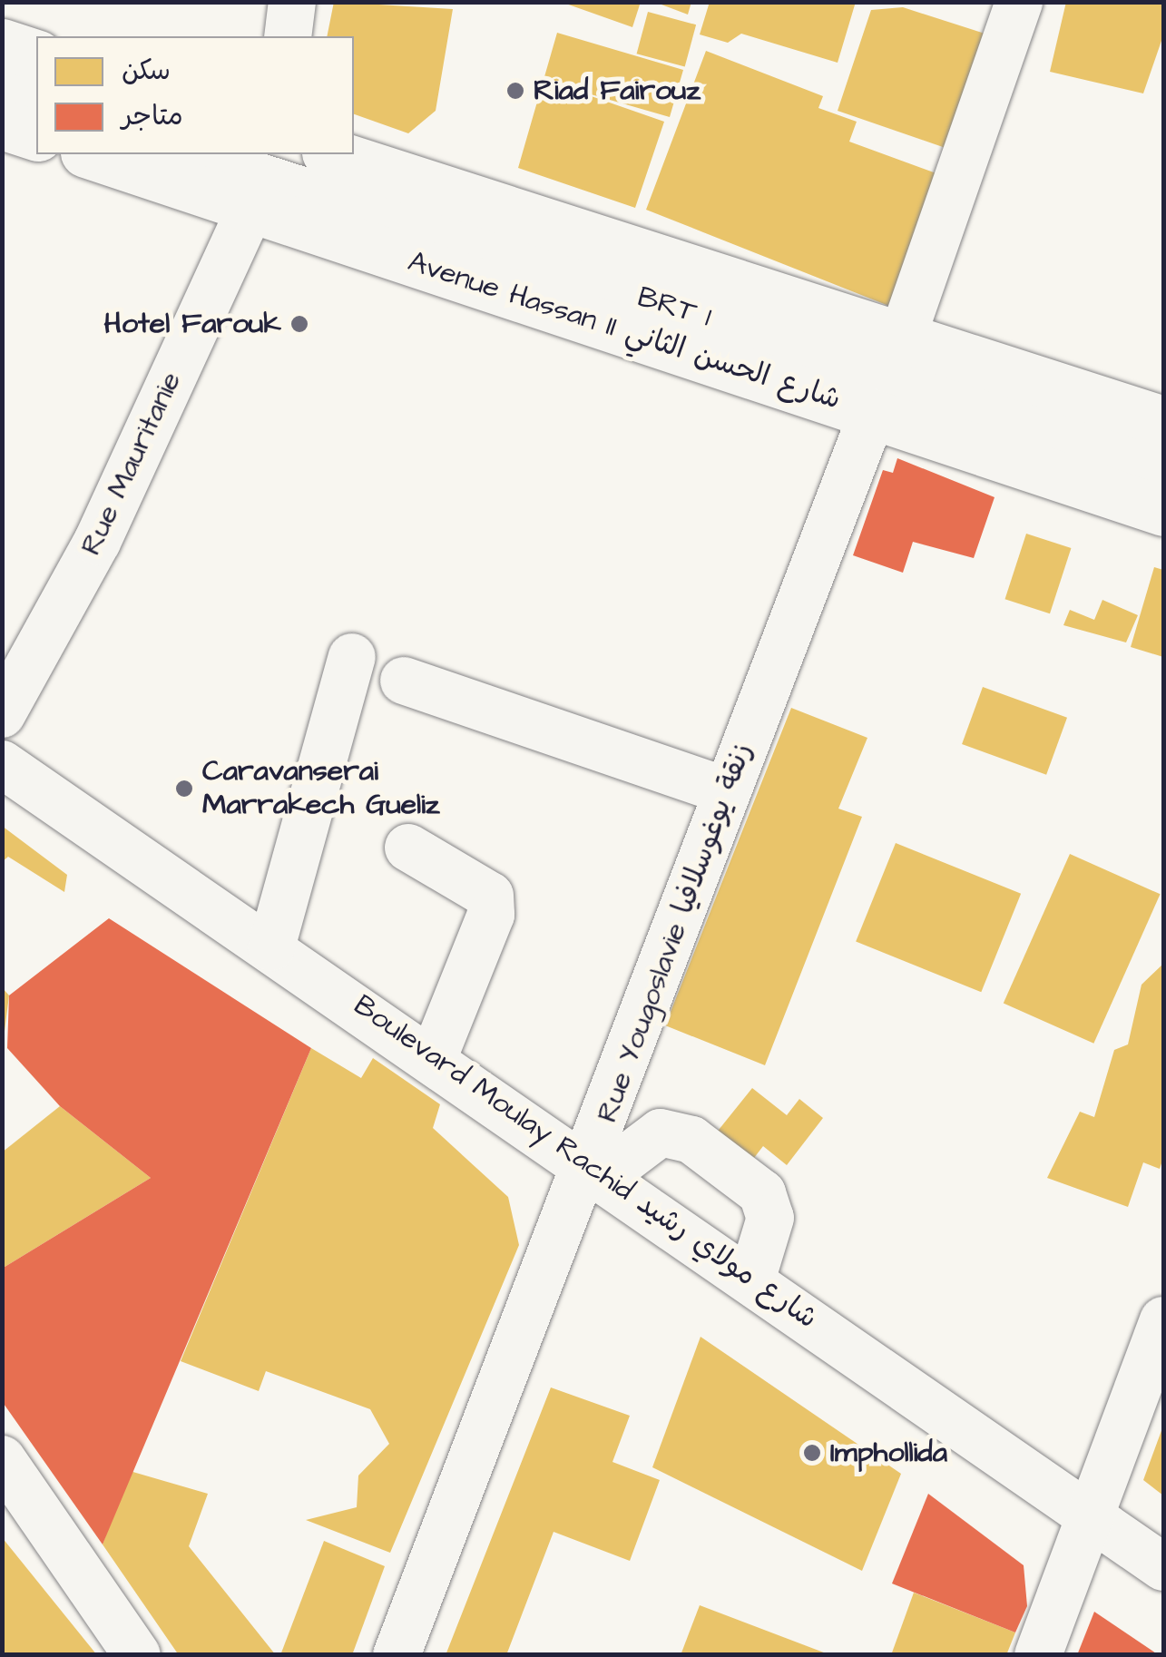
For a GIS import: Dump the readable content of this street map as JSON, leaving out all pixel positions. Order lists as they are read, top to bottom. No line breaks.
{"streets":{"main road":["Avenue Hassan II شارع الحسن الثاني"],"street":["BRT 1","Rue Mauritanie","Rue Yougoslavie زنقة يوغوسلافيا","Boulevard Moulay Rachid شارع مولاي رشيد"]},"crossings":[["Avenue Hassan II شارع الحسن الثاني","Rue Mauritanie"],["Avenue Hassan II شارع الحسن الثاني","Rue Yougoslavie زنقة يوغوسلافيا"],["Rue Yougoslavie زنقة يوغوسلافيا","Boulevard Moulay Rachid شارع مولاي رشيد"]],"places":["Riad Fairouz","Hotel Farouk","Caravanserai Marrakech Gueliz","Imphollida"],"legend":["سكن","متاجر"]}
